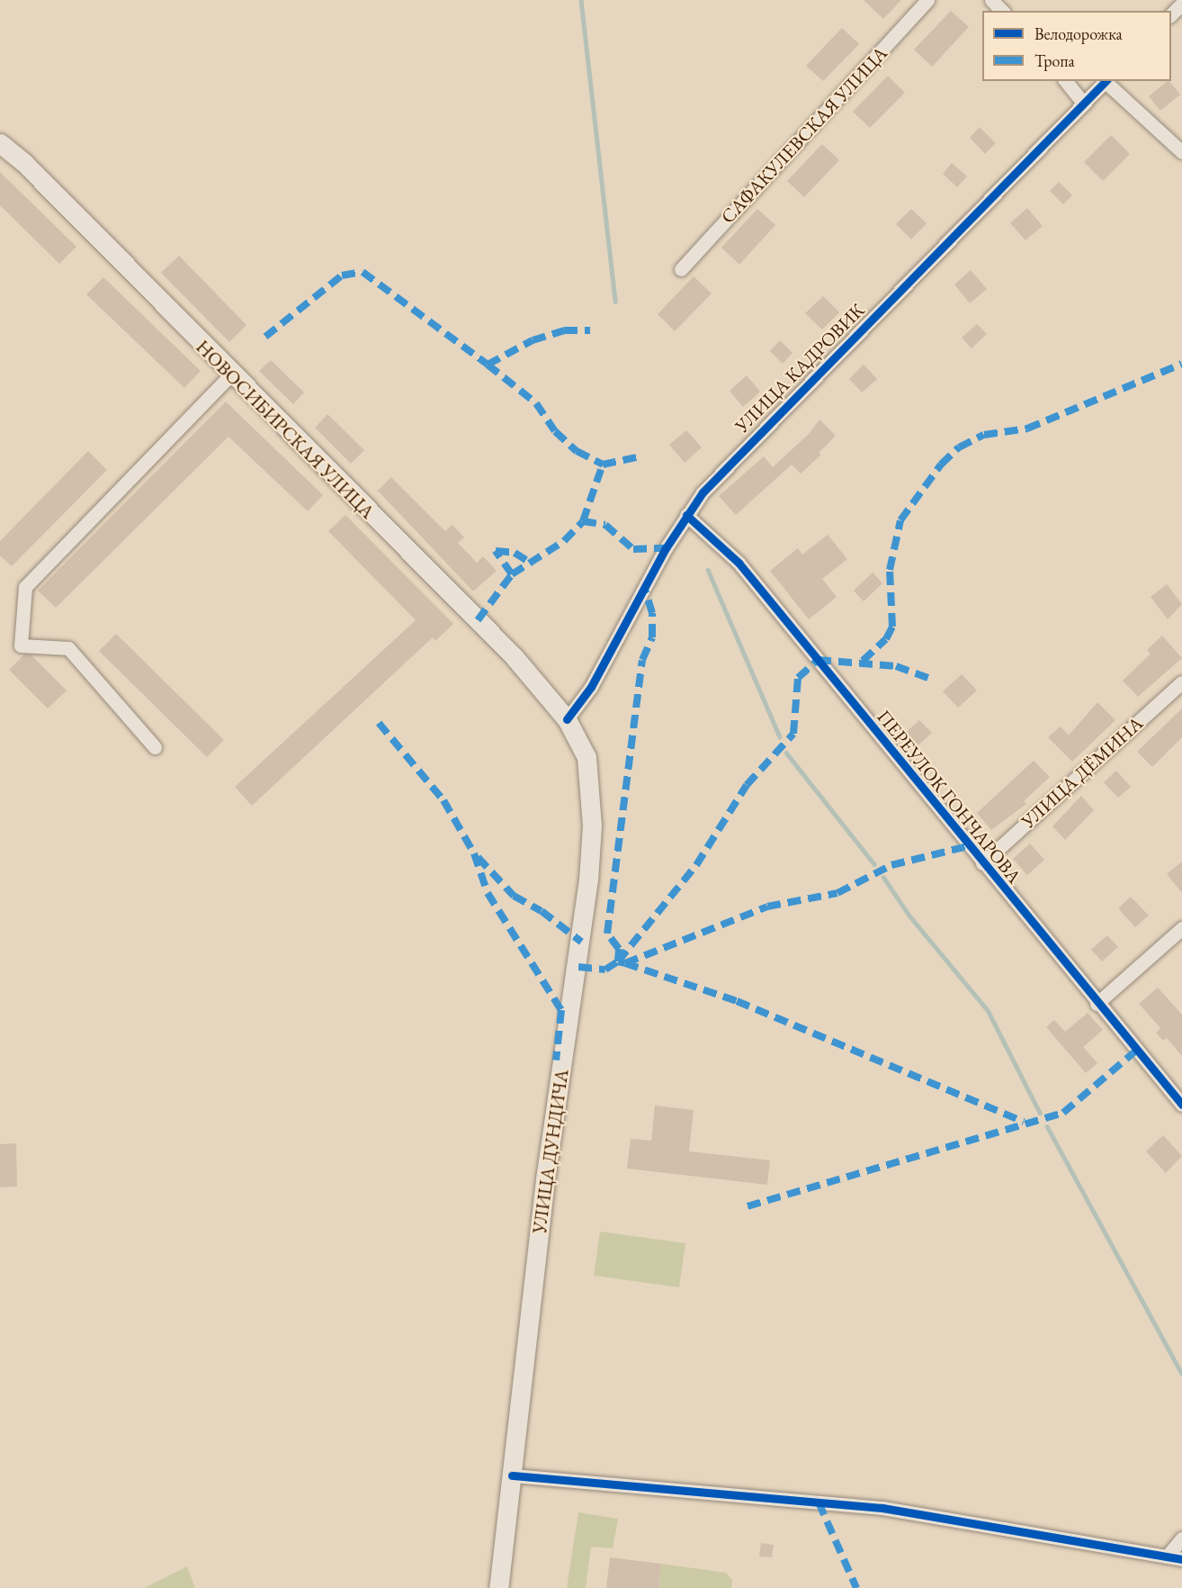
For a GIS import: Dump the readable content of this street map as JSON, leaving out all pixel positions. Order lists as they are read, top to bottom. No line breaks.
{"streets":{"main road":["НОВОСИБИРСКАЯ УЛИЦА","УЛИЦА ДУНДИЧА"],"street":["САФАКУЛЕВСКАЯ УЛИЦА","УЛИЦА КАДРОВИК","УЛИЦА ДЁМИНА","ПЕРЕУЛОК ГОНЧАРОВА"]},"crossings":[["УЛИЦА КАДРОВИК","НОВОСИБИРСКАЯ УЛИЦА"],["УЛИЦА КАДРОВИК","ПЕРЕУЛОК ГОНЧАРОВА"],["УЛИЦА КАДРОВИК","УЛИЦА ДУНДИЧА"],["НОВОСИБИРСКАЯ УЛИЦА","УЛИЦА ДУНДИЧА"],["УЛИЦА ДЁМИНА","ПЕРЕУЛОК ГОНЧАРОВА"]],"legend":["Велодорожка","Тропа"]}
